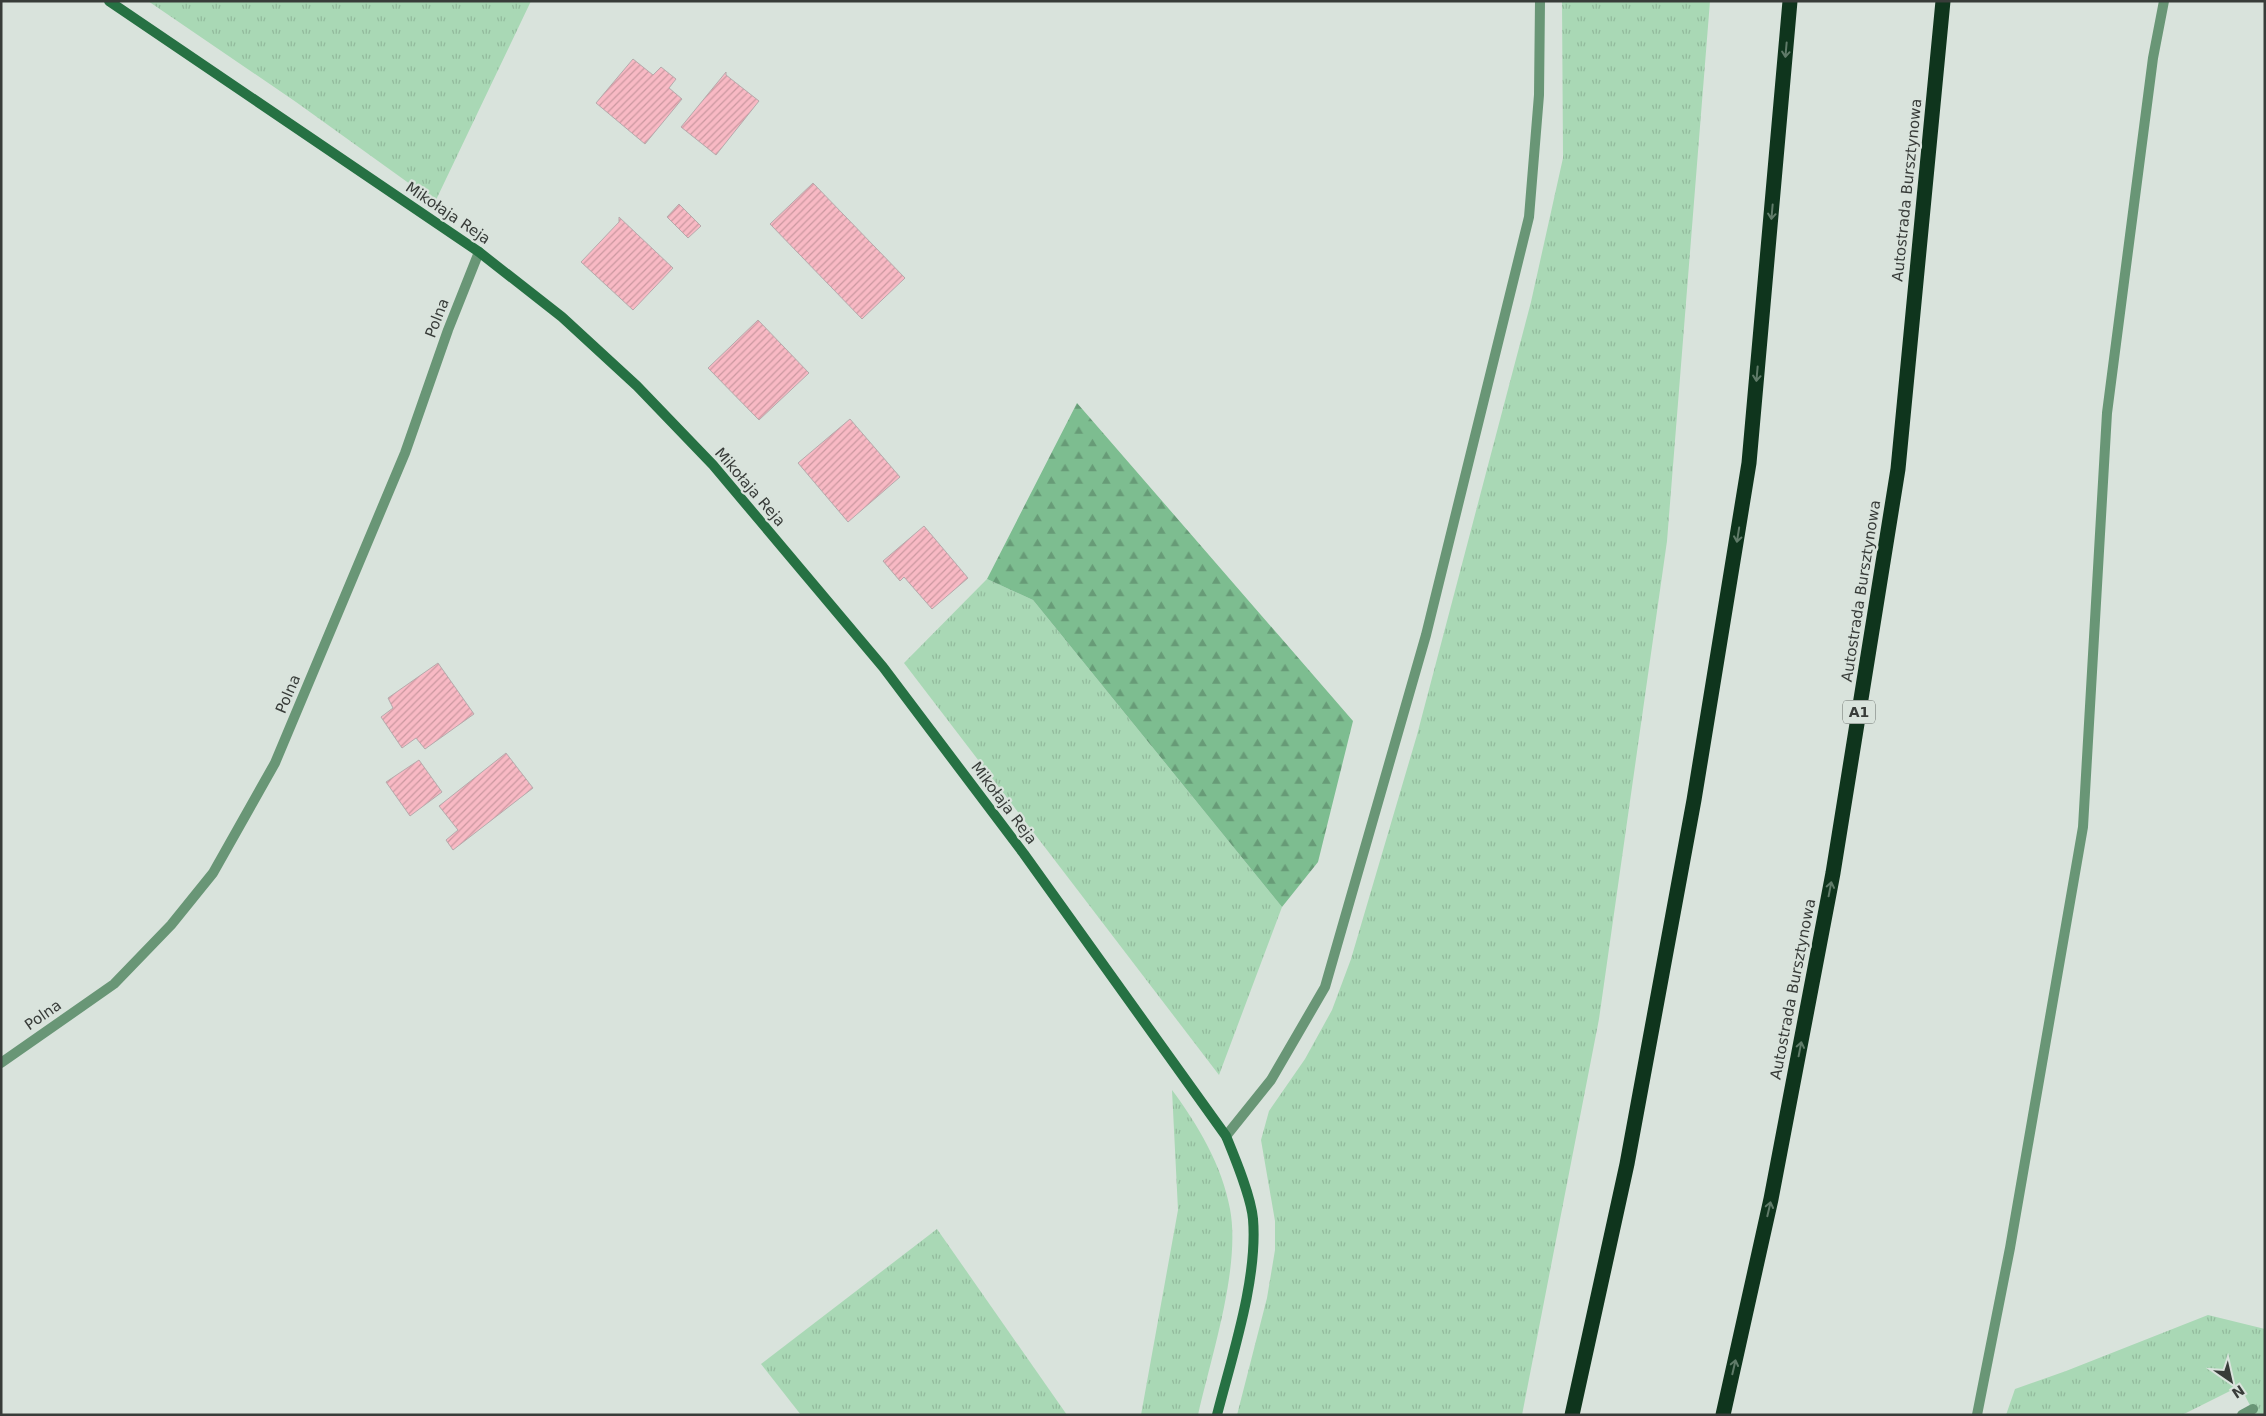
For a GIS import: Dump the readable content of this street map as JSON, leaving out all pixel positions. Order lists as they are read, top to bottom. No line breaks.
{"streets":{"highway":["Autostrada Bursztynowa","A1"],"street":["Mikołaja Reja","Polna"]},"crossings":[["Mikołaja Reja","Polna"]],"one_way":["Autostrada Bursztynowa"],"north":"bottom right"}
